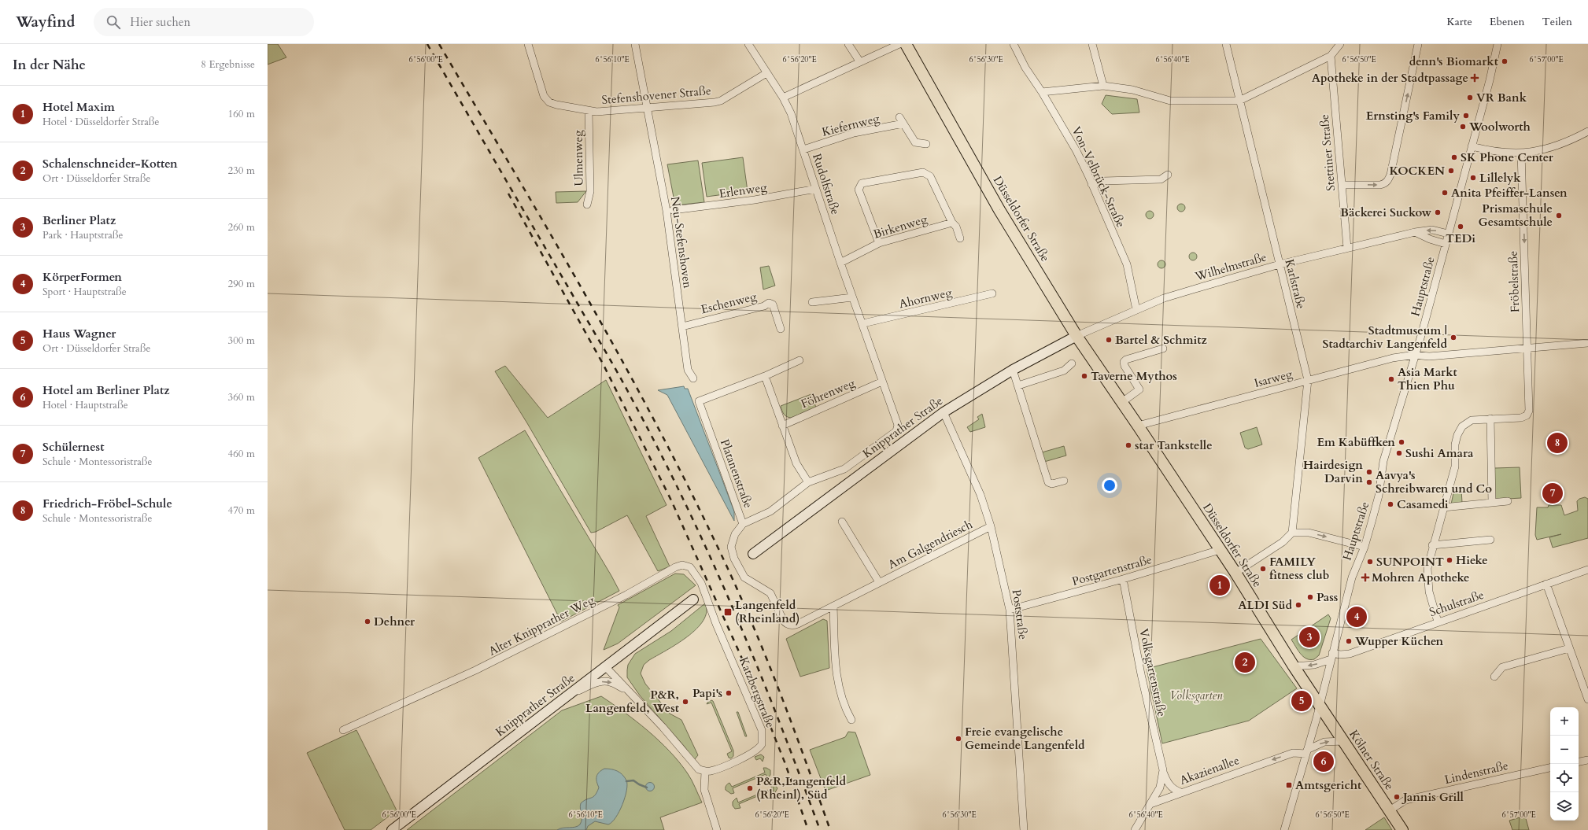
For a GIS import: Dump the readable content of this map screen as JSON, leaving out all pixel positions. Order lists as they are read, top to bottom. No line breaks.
{"streets":{"main road":["Düsseldorfer Straße","Knipprather Straße","Kölner Straße"],"street":["Stefenshovener Straße","Kiefernweg","Stettiner Straße","Ulmenweg","Von-Velbrück-Straße","Rudolfstraße","Erlenweg","Birkenweg","Neu-Stefenshoven","Wilhelmstraße","Fröbelstraße","Karlstraße","Hauptstraße","Ahornweg","Eschenweg","Isarweg","Föhrenweg","Platanenstraße","Am Galgendriesch","Postgartenstraße","Schulstraße","Poststraße","Alter Knipprather Weg","Volksgartenstraße","Katzbergstraße","Akazienallee","Lindenstraße"]},"crossings":[["Stefenshovener Straße","Ulmenweg"],["Stefenshovener Straße","Rudolfstraße"],["Stefenshovener Straße","Neu-Stefenshoven"],["Kiefernweg","Rudolfstraße"],["Stettiner Straße","Wilhelmstraße"],["Von-Velbrück-Straße","Wilhelmstraße"],["Rudolfstraße","Erlenweg"],["Rudolfstraße","Birkenweg"],["Rudolfstraße","Ahornweg"],["Rudolfstraße","Platanenstraße"],["Düsseldorfer Straße","Wilhelmstraße"],["Düsseldorfer Straße","Hauptstraße"],["Düsseldorfer Straße","Isarweg"],["Düsseldorfer Straße","Knipprather Straße"],["Düsseldorfer Straße","Postgartenstraße"],["Düsseldorfer Straße","Kölner Straße"],["Neu-Stefenshoven","Eschenweg"],["Wilhelmstraße","Karlstraße"],["Wilhelmstraße","Hauptstraße"],["Wilhelmstraße","Knipprather Straße"],["Fröbelstraße","Isarweg"],["Karlstraße","Isarweg"],["Hauptstraße","Isarweg"],["Hauptstraße","Schulstraße"],["Hauptstraße","Kölner Straße"],["Hauptstraße","Akazienallee"],["Föhrenweg","Platanenstraße"],["Knipprather Straße","Poststraße"],["Platanenstraße","Am Galgendriesch"],["Am Galgendriesch","Poststraße"],["Postgartenstraße","Poststraße"],["Postgartenstraße","Volksgartenstraße"],["Alter Knipprather Weg","Katzbergstraße"],["Volksgartenstraße","Akazienallee"],["Kölner Straße","Lindenstraße"]],"one_way":["Fröbelstraße","Akazienallee"],"parks":["Volksgarten"],"places":{"other":["denn's Biomarkt","VR Bank","Ernsting's Family","Woolworth","SK Phone Center","KOCKEN","Lillelyk","Anita Pfeiffer-Lansen","Bäckerei Suckow","Prismaschule Gesamtschule","TEDi","Stadtmuseum | Stadtarchiv Langenfeld","Bartel & Schmitz","Taverne Mythos","Asia Markt Thien Phu","Em Kabüffken","star Tankstelle","Sushi Amara","Hairdesign Darvin","Aavya's Schreibwaren und Co","Casamedi","Hieke","SUNPOINT","FAMILY fitness club","Pass","ALDI Süd","Dehner","Wupper Küchen","Papi's","P&R, Langenfeld, West","Freie evangelische Gemeinde Langenfeld","P&R,Langenfeld (Rheinl), Süd","Jannis Grill"],"health":["Apotheke in der Stadtpassage","Mohren Apotheke"],"transit":["Langenfeld (Rheinland)","Amtsgericht"]},"page":{"header":"Wayfind","search":"Hier suchen","nav":["Karte","Ebenen","Teilen"],"heading":["In der Nähe","8 Ergebnisse"],"list":[{"mark":"1","name":"Hotel Maxim","note":"Hotel · Düsseldorfer Straße","value":"160 m"},{"mark":"2","name":"Schalenschneider-Kotten","note":"Ort · Düsseldorfer Straße","value":"230 m"},{"mark":"3","name":"Berliner Platz","note":"Park · Hauptstraße","value":"260 m"},{"mark":"4","name":"KörperFormen","note":"Sport · Hauptstraße","value":"290 m"},{"mark":"5","name":"Haus Wagner","note":"Ort · Düsseldorfer Straße","value":"300 m"},{"mark":"6","name":"Hotel am Berliner Platz","note":"Hotel · Hauptstraße","value":"360 m"},{"mark":"7","name":"Schülernest","note":"Schule · Montessoristraße","value":"460 m"},{"mark":"8","name":"Friedrich-Fröbel-Schule","note":"Schule · Montessoristraße","value":"470 m"}],"pins":["8","7","1","4","3","2","5","6"],"map_buttons":["+","−"]},"coordinates":["6°56'00\"E","6°56'10\"E","6°56'20\"E","6°56'30\"E","6°56'40\"E","6°56'50\"E","6°57'00\"E"]}
